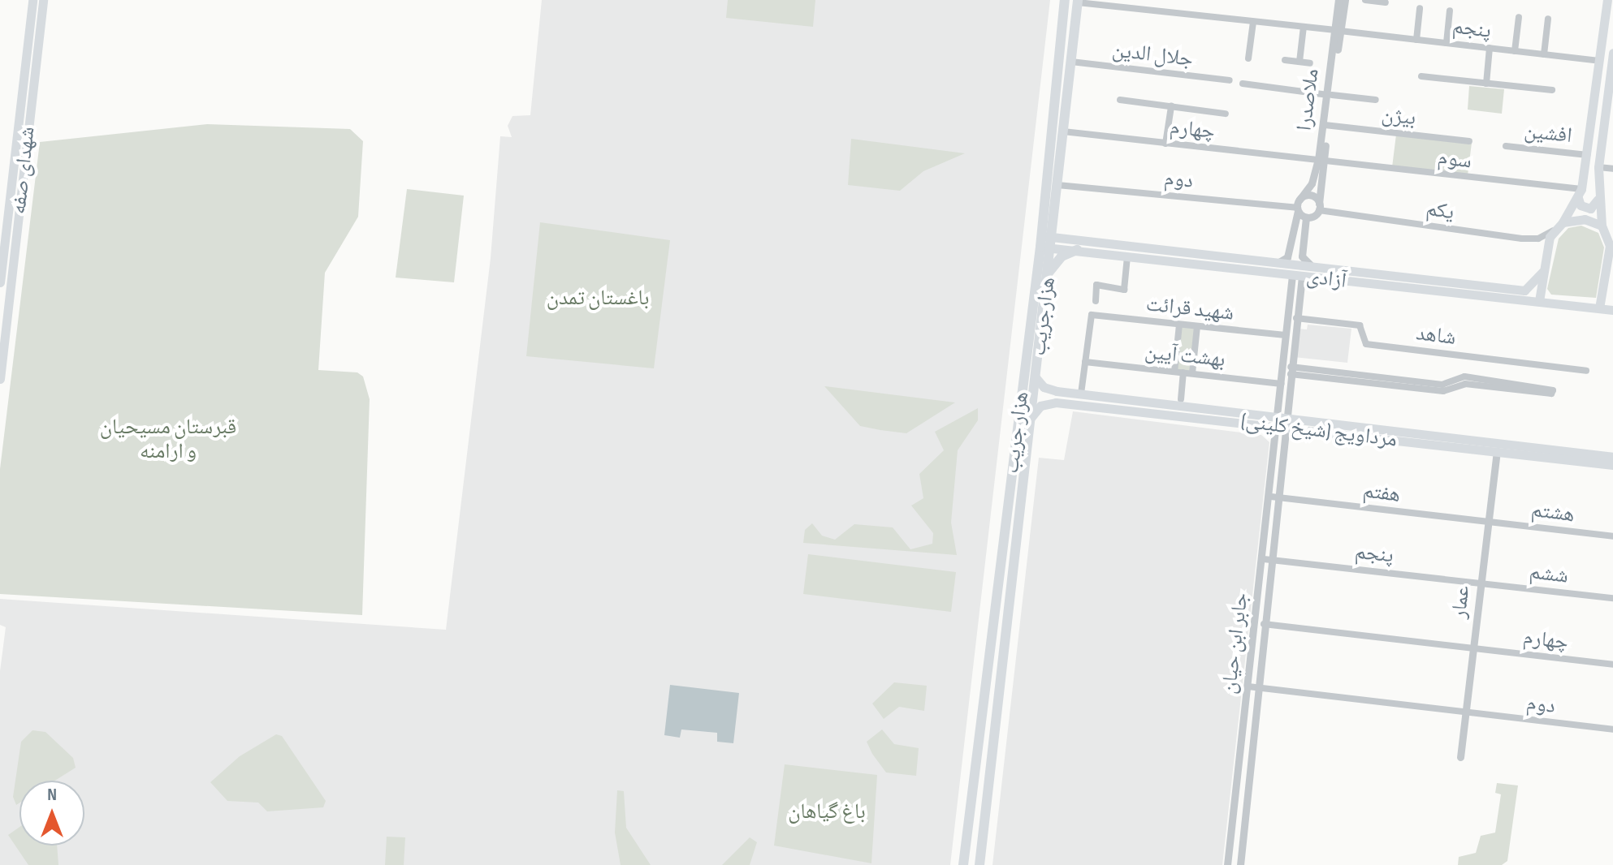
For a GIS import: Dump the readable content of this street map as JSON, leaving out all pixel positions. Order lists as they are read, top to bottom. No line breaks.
{"streets":{"main road":["شهدای صفه","آزادی","هزارجریب","مرداویج (شیخ کلینی)","هزار جریب"],"street":["پنجم","جلال الدین","ملاصدرا","بیژن","چهارم","افشین","سوم","دوم","یکم","شهید قرائت","شاهد","بهشت آیین","هفتم","هشتم","ششم","عمار","جابر ابن حیان"]},"crossings":[["پنجم","ملاصدرا"],["پنجم","ششم"],["پنجم","عمار"],["پنجم","جابر ابن حیان"],["جلال الدین","هزارجریب"],["ملاصدرا","بیژن"],["ملاصدرا","چهارم"],["ملاصدرا","سوم"],["ملاصدرا","دوم"],["ملاصدرا","یکم"],["ملاصدرا","آزادی"],["چهارم","سوم"],["چهارم","هزارجریب"],["چهارم","عمار"],["دوم","هزارجریب"],["دوم","عمار"],["آزادی","هزارجریب"],["آزادی","هزار جریب"],["شهید قرائت","بهشت آیین"],["هزارجریب","مرداویج (شیخ کلینی)"],["هزارجریب","هزار جریب"],["مرداویج (شیخ کلینی)","عمار"],["مرداویج (شیخ کلینی)","جابر ابن حیان"],["هفتم","هشتم"],["هفتم","عمار"],["هفتم","جابر ابن حیان"],["هشتم","عمار"],["ششم","عمار"]],"parks":["باغستان تمدن","قبرستان مسیحیان و ارامنه","باغ گیاهان"],"north":"top"}
